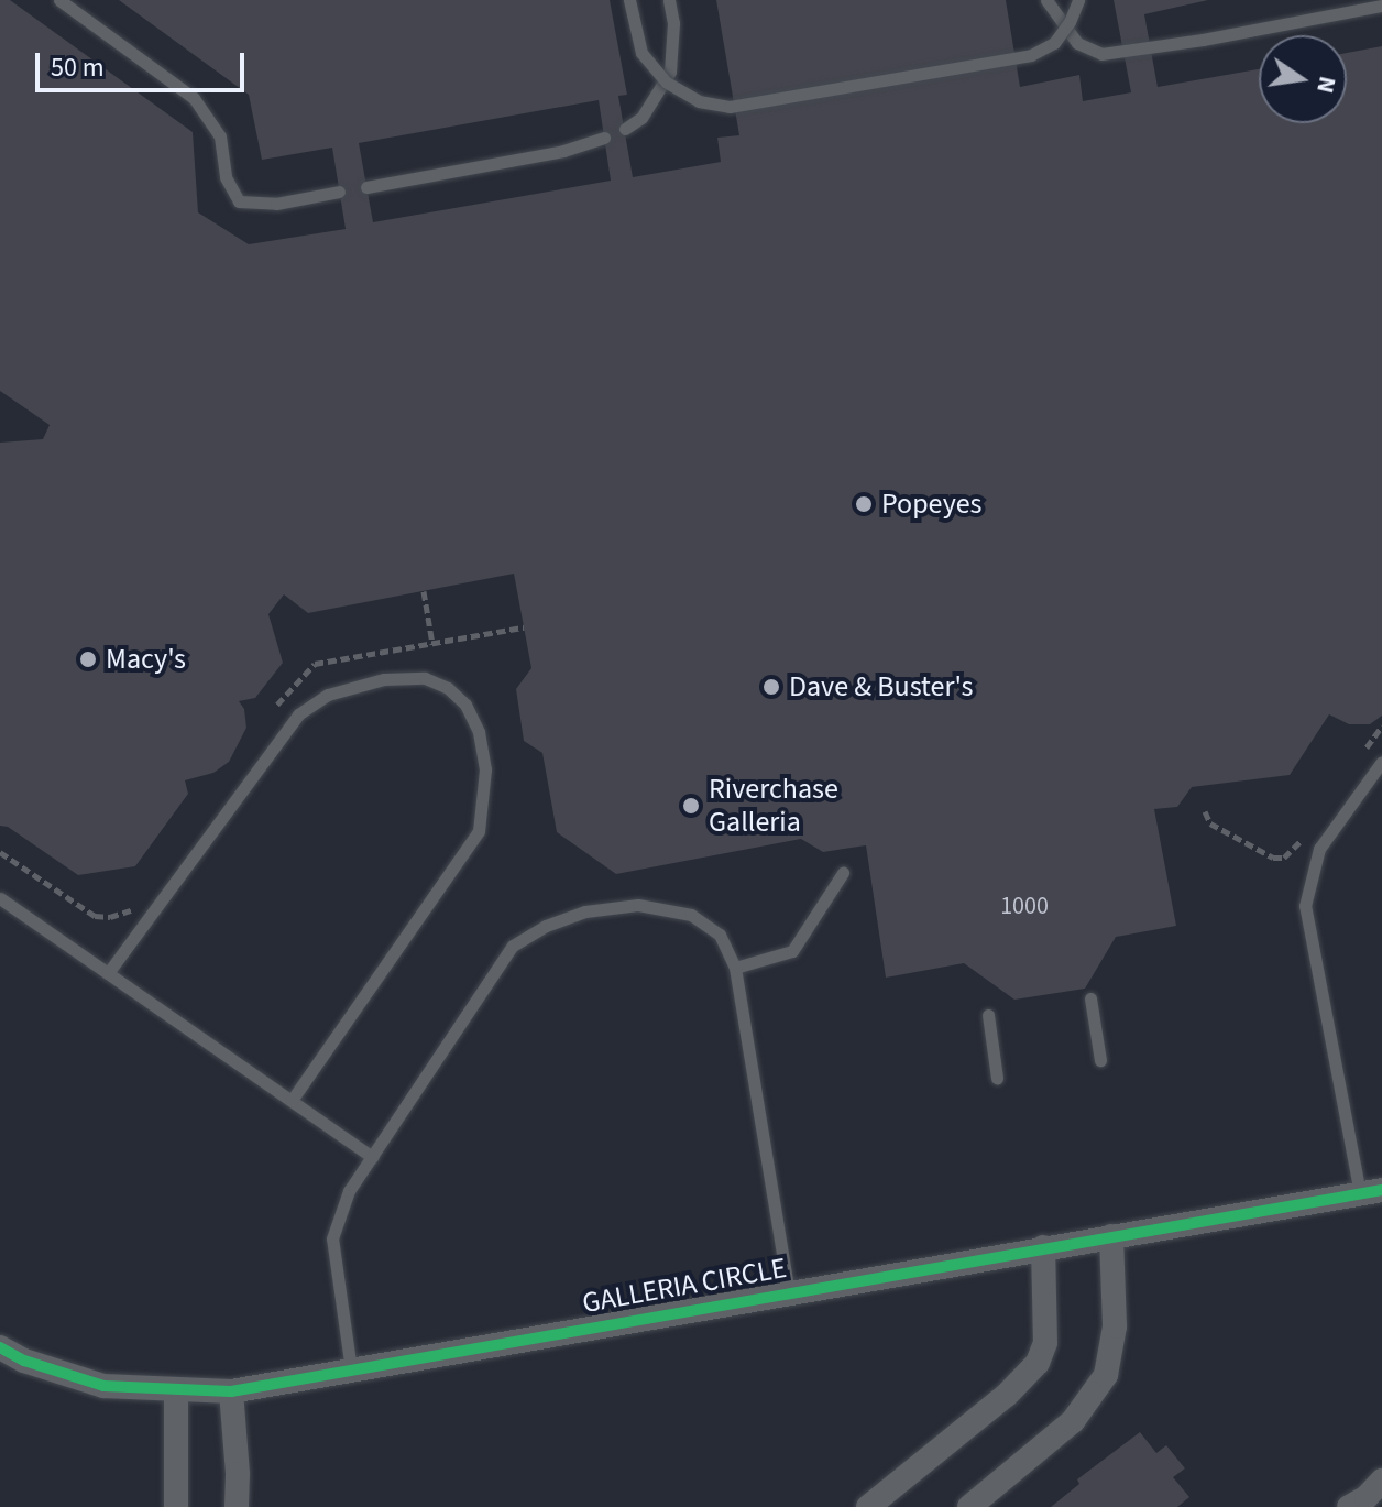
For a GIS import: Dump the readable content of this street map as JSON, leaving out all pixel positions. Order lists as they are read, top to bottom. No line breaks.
{"streets":{"street":["GALLERIA CIRCLE"]},"places":["Popeyes","Macy's","Dave & Buster's","Riverchase Galleria"],"house_numbers":["1000"],"scale_bar":"50 m","north":"right"}
